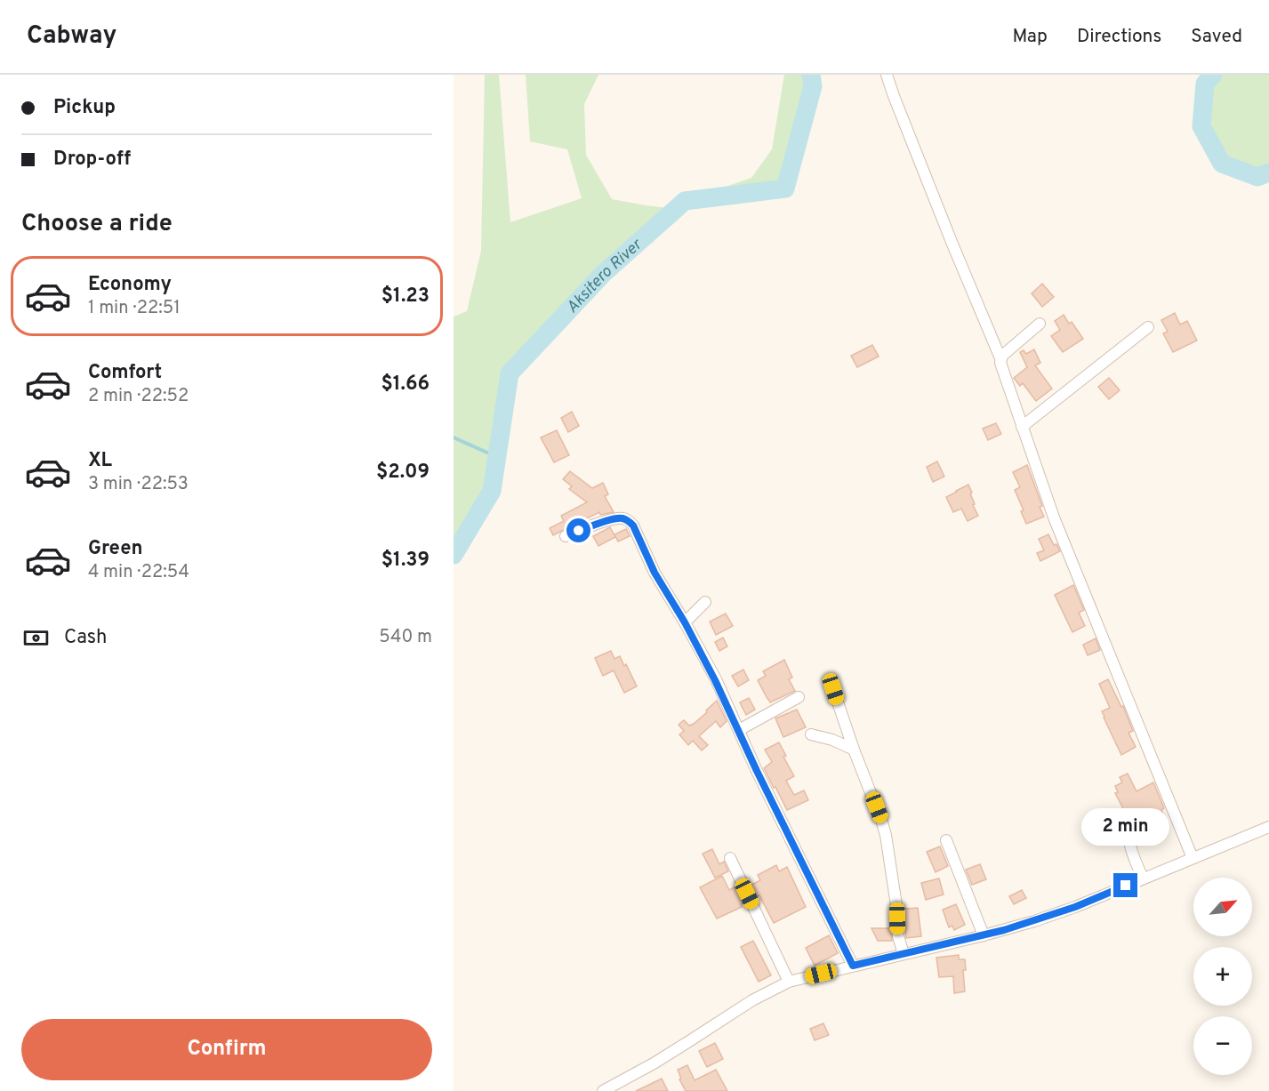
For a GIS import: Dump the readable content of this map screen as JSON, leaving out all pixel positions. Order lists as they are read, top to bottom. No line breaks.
{"water":["Aksitero River"],"north":"top right","page":{"header":"Cabway","nav":["Map","Directions","Saved"],"banner":["Pickup","Drop-off"],"heading":"Choose a ride","list":[{"name":"Economy","note":"1 min · 22:51","value":"$1.23"},{"name":"Comfort","note":"2 min · 22:52","value":"$1.66"},{"name":"XL","note":"3 min · 22:53","value":"$2.09"},{"name":"Green","note":"4 min · 22:54","value":"$1.39"}],"pay":["Cash","540 m"],"bubble":"2 min","map_buttons":["+","−"],"buttons":"Confirm"}}
